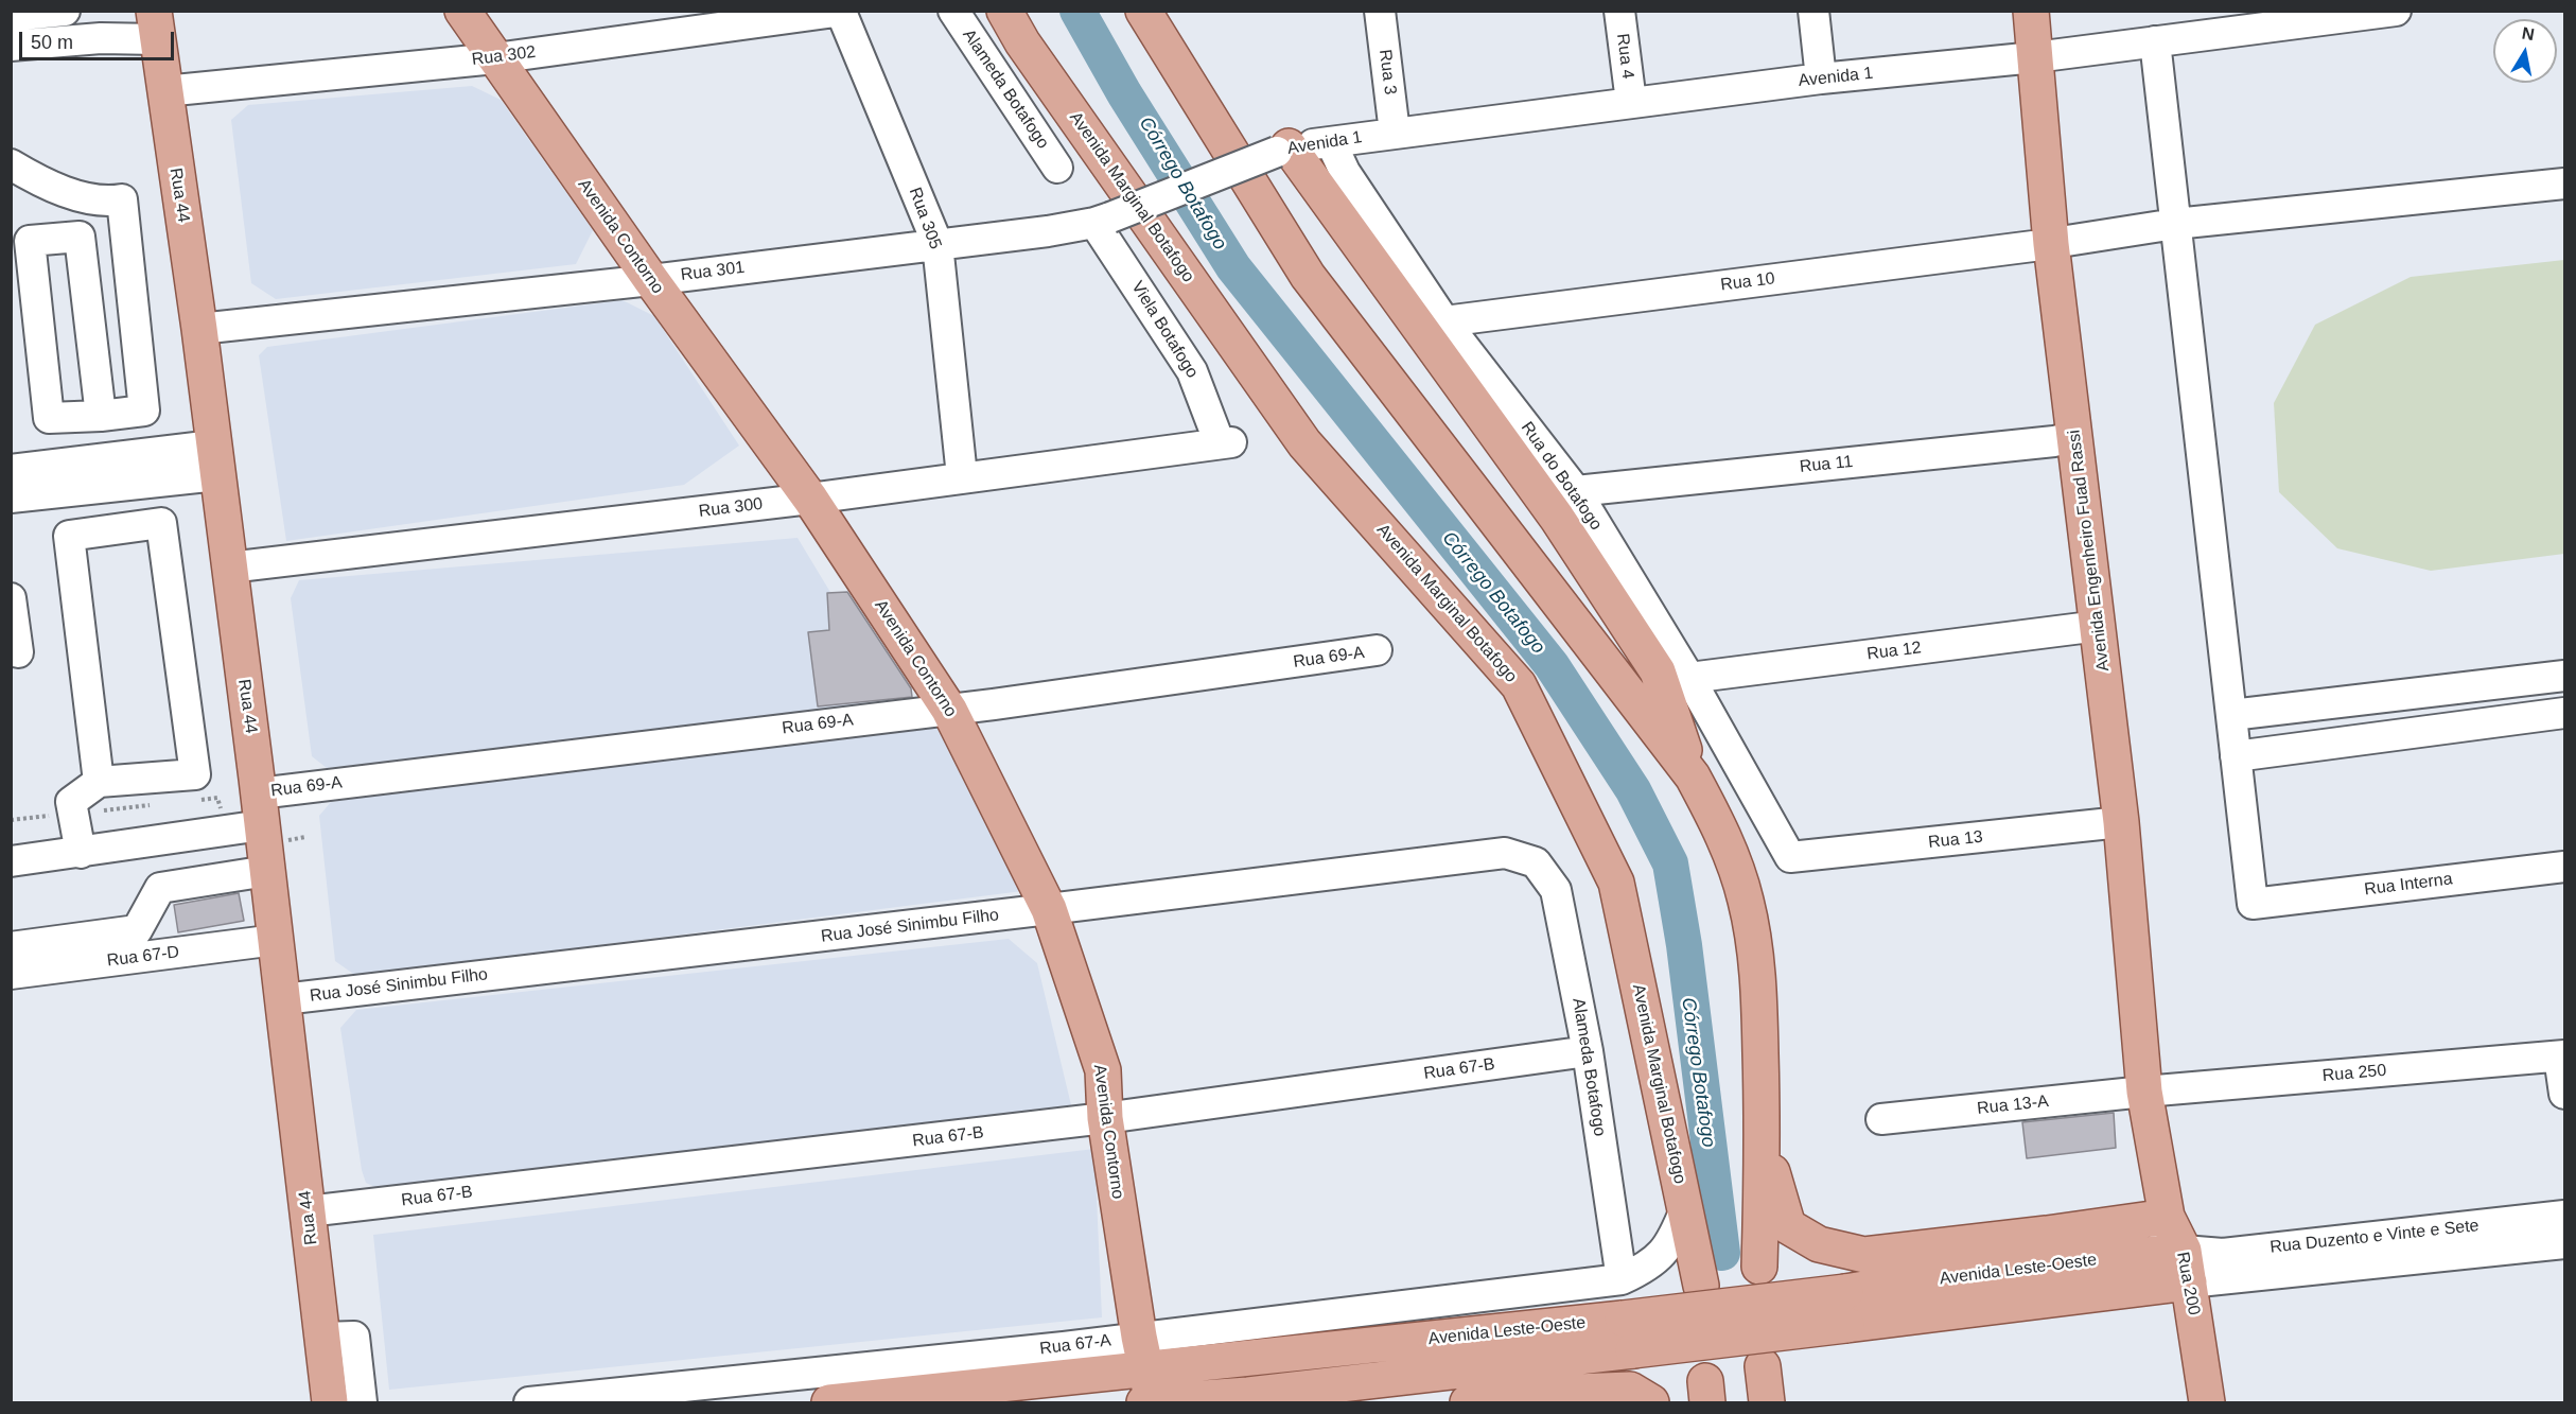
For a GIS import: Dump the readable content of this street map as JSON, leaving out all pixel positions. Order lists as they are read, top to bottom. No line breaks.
{"streets":{"main road":["Rua 44","Avenida Marginal Botafogo","Avenida Contorno","Avenida Engenheiro Fuad Rassi","Avenida Leste-Oeste","Rua 200"],"street":["Rua 302","Rua 4","Rua 3","Avenida 1","Alameda Botafogo","Rua 305","Rua 301","Rua 10","Viela Botafogo","Rua 11","Rua do Botafogo","Rua 300","Rua 12","Rua 69-A","Rua 13","Rua Interna","Rua José Sinimbu Filho","Rua 67-D","Rua 67-B","Rua 250","Rua 13-A","Rua Duzento e Vinte e Sete","Rua 67-A"]},"crossings":[["Rua 302","Rua 44"],["Rua 302","Rua 305"],["Rua 302","Avenida Contorno"],["Rua 4","Avenida 1"],["Rua 3","Avenida 1"],["Avenida 1","Rua 301"],["Avenida 1","Viela Botafogo"],["Avenida 1","Rua do Botafogo"],["Avenida 1","Avenida Engenheiro Fuad Rassi"],["Alameda Botafogo","Rua José Sinimbu Filho"],["Alameda Botafogo","Rua 67-B"],["Rua 44","Rua 301"],["Rua 44","Rua 300"],["Rua 44","Rua 69-A"],["Rua 44","Rua José Sinimbu Filho"],["Rua 44","Rua 67-D"],["Rua 44","Rua 67-B"],["Rua 305","Rua 301"],["Rua 305","Rua 300"],["Avenida Contorno","Rua 301"],["Avenida Contorno","Rua 300"],["Avenida Contorno","Rua 69-A"],["Avenida Contorno","Rua José Sinimbu Filho"],["Avenida Contorno","Rua 67-B"],["Avenida Contorno","Avenida Leste-Oeste"],["Rua 301","Viela Botafogo"],["Rua 10","Rua do Botafogo"],["Rua 10","Avenida Engenheiro Fuad Rassi"],["Viela Botafogo","Rua 300"],["Rua 11","Rua do Botafogo"],["Rua 11","Avenida Engenheiro Fuad Rassi"],["Rua do Botafogo","Rua 12"],["Rua do Botafogo","Rua 13"],["Avenida Engenheiro Fuad Rassi","Rua 12"],["Avenida Engenheiro Fuad Rassi","Rua 13"],["Avenida Engenheiro Fuad Rassi","Rua 250"],["Avenida Engenheiro Fuad Rassi","Rua 13-A"],["Avenida Engenheiro Fuad Rassi","Rua 200"],["Rua 250","Rua 13-A"],["Rua 250","Rua 200"],["Rua 13-A","Rua 200"],["Rua Duzento e Vinte e Sete","Avenida Leste-Oeste"],["Rua Duzento e Vinte e Sete","Rua 200"],["Avenida Leste-Oeste","Rua 200"],["Avenida Leste-Oeste","Rua 67-A"]],"water":["Córrego Botafogo"],"scale_bar":"50 m","north":"top"}
